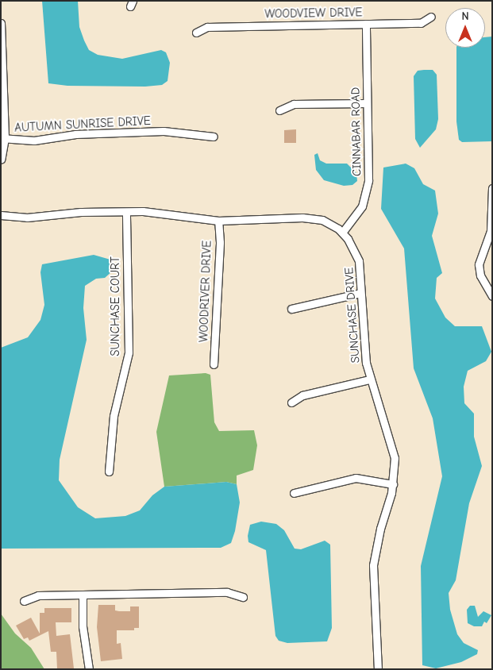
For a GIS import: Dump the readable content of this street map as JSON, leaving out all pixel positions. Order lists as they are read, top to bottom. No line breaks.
{"streets":{"street":["WOODVIEW DRIVE","AUTUMN SUNRISE DRIVE","CINNABAR ROAD","WOODRIVER DRIVE","SUNCHASE COURT","SUNCHASE DRIVE"]},"crossings":[["WOODVIEW DRIVE","CINNABAR ROAD"],["CINNABAR ROAD","SUNCHASE DRIVE"],["WOODRIVER DRIVE","SUNCHASE DRIVE"],["SUNCHASE COURT","SUNCHASE DRIVE"]],"north":"top"}
